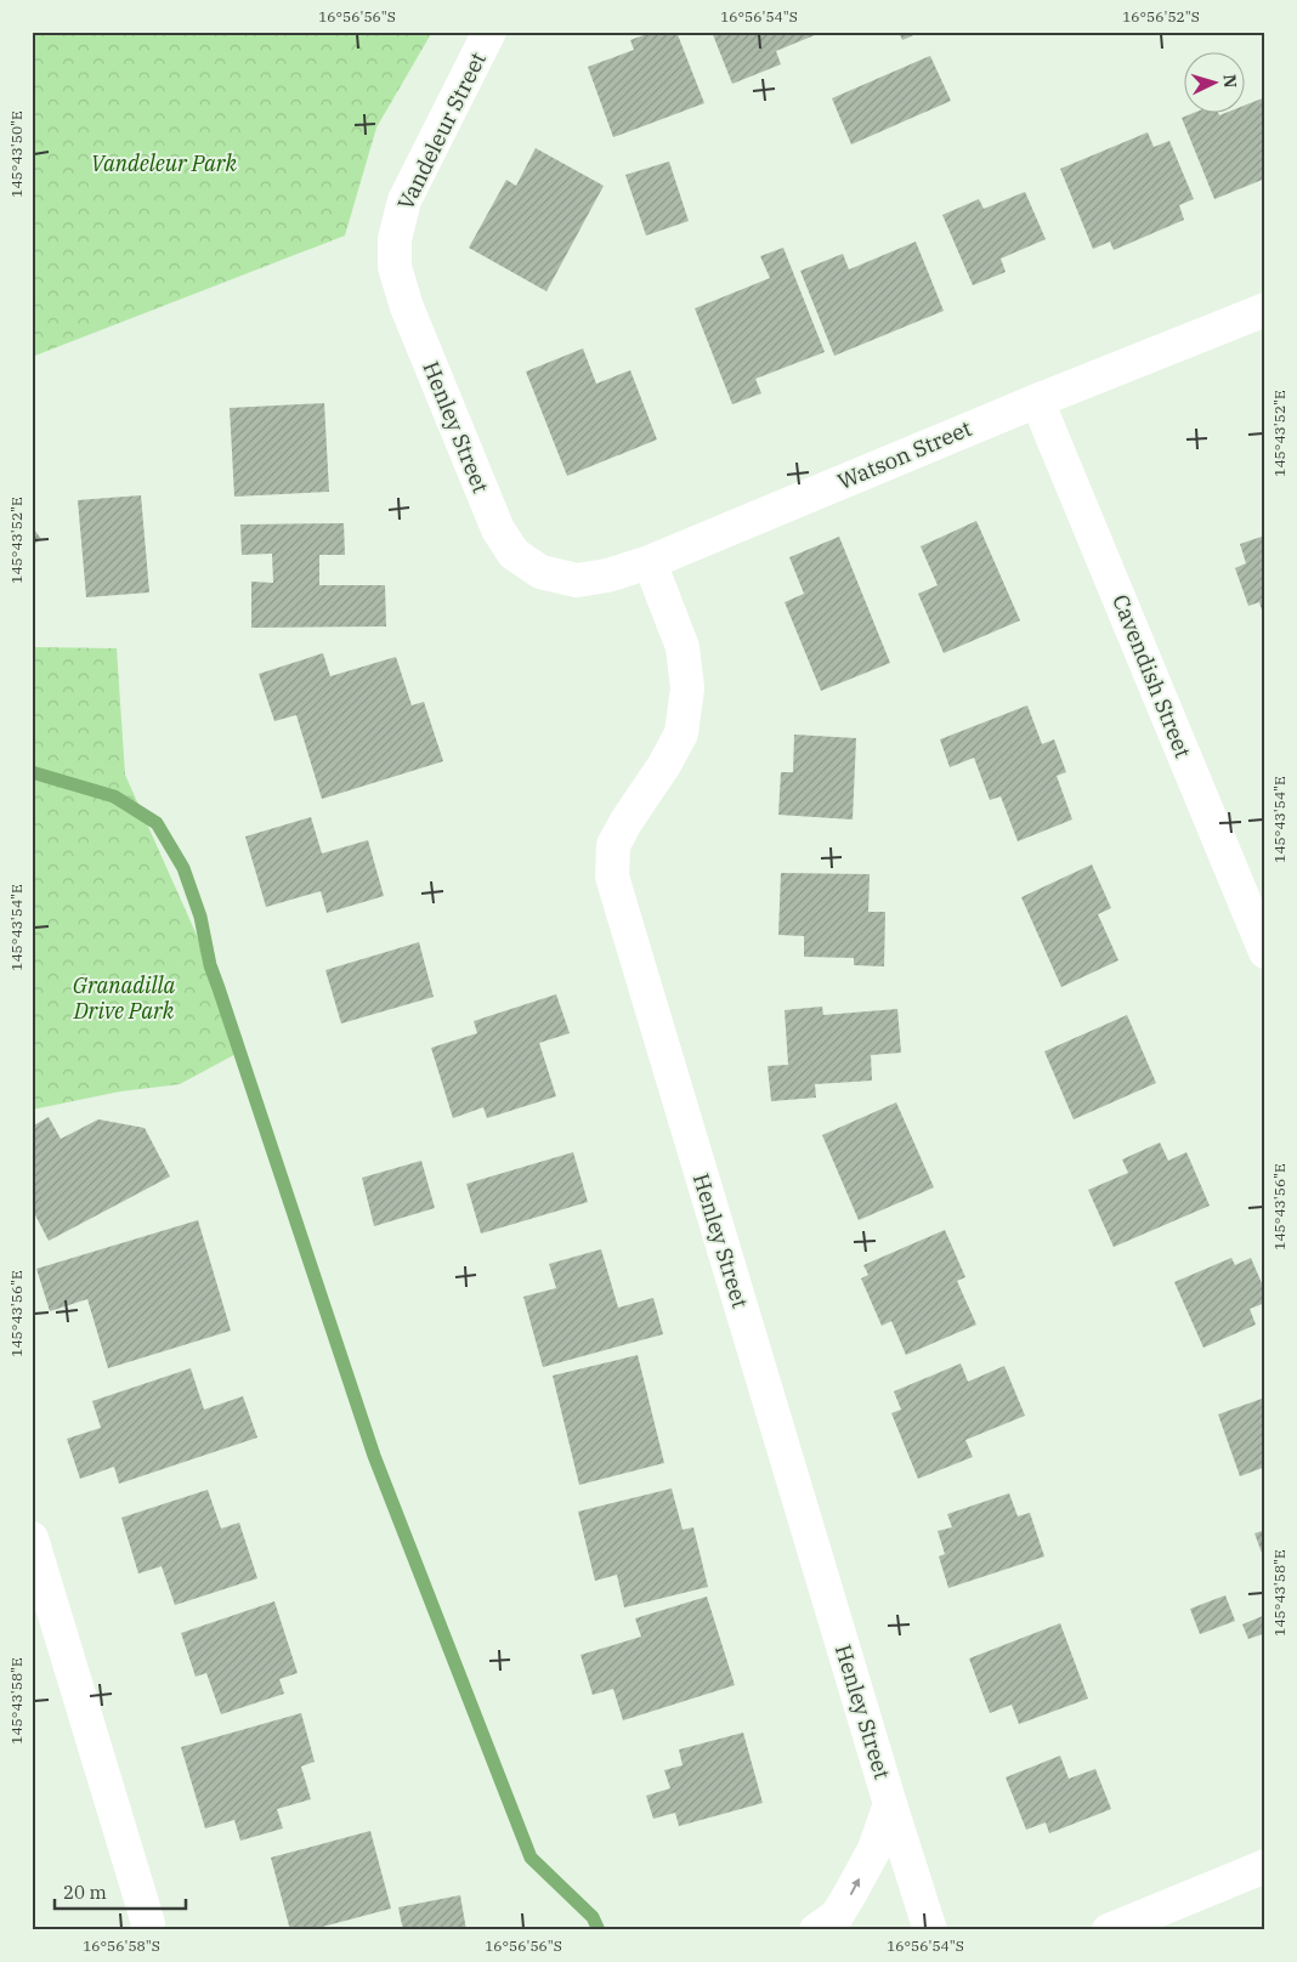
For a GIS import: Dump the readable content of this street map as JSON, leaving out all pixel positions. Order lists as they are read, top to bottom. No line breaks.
{"streets":{"street":["Vandeleur Street","Henley Street","Watson Street","Cavendish Street"]},"crossings":[["Vandeleur Street","Henley Street"],["Henley Street","Watson Street"],["Watson Street","Cavendish Street"]],"parks":["Vandeleur Park","Granadilla Drive Park"],"scale_bar":"20 m","north":"right","coordinates":["16°56'56\"S","16°56'54\"S","16°56'52\"S","145°43'50\"E","145°43'52\"E","145°43'54\"E","145°43'56\"E","145°43'58\"E","16°56'58\"S"]}
